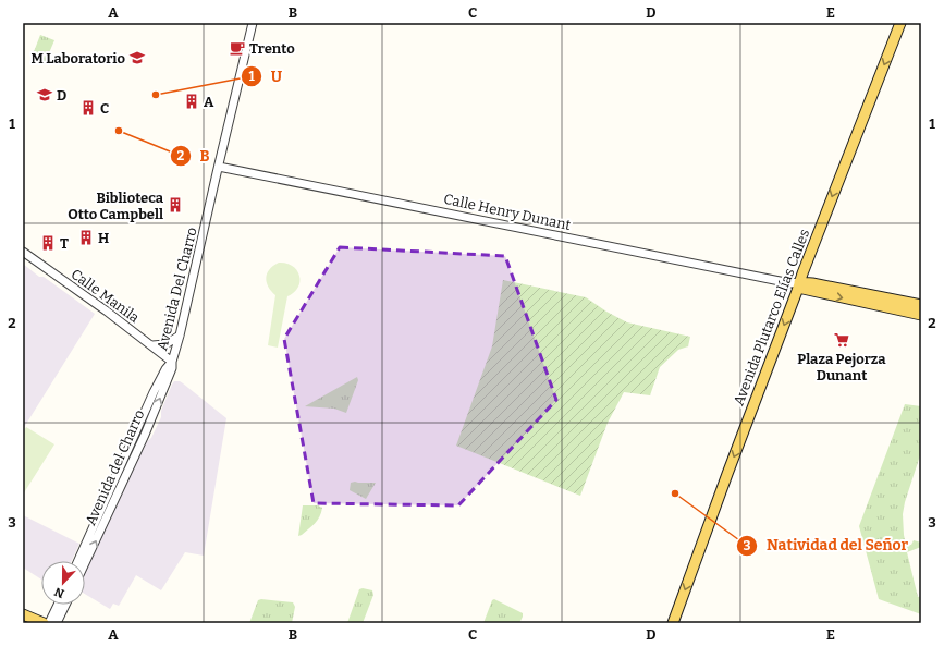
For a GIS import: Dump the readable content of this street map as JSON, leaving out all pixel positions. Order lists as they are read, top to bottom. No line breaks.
{"streets":{"main road":["Calle Henry Dunant","Avenida Plutarco Elías Calles"],"street":["Avenida Del Charro","Calle Manila","Avenida del Charro"]},"crossings":[["Calle Henry Dunant","Avenida Del Charro"],["Calle Henry Dunant","Avenida Plutarco Elías Calles"],["Avenida Del Charro","Calle Manila"],["Avenida Del Charro","Avenida del Charro"],["Calle Manila","Avenida del Charro"]],"one_way":["Avenida Plutarco Elías Calles","Avenida del Charro"],"places":{"cafe":["Trento"],"school or university":["M Laboratorio","D"],"other":["U","B","Natividad del Señor"],"building":["A","C","Biblioteca Otto Campbell","H","T"],"supermarket":["Plaza Pejorza Dunant"]},"north":"bottom","grid":{"columns":["A","B","C","D","E"],"rows":["1","2","3"]}}
